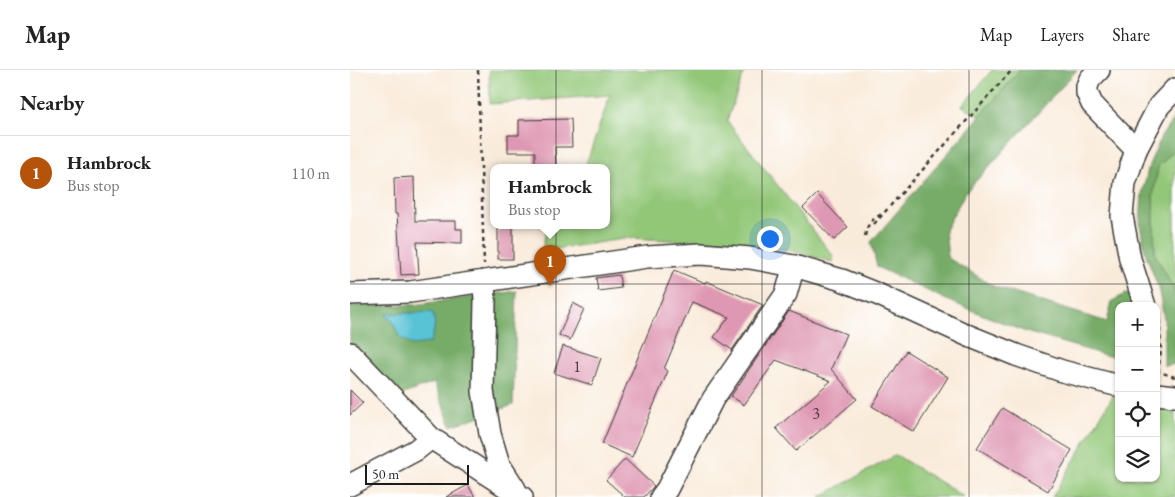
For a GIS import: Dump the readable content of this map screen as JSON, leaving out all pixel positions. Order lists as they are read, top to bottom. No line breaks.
{"house_numbers":["1","3"],"scale_bar":"50 m","page":{"header":"Map","nav":["Map","Layers","Share"],"heading":"Nearby","list":[{"mark":"1","name":"Hambrock","note":"Bus stop","value":"110 m"}],"popup":["Hambrock","Bus stop"],"pins":"1","map_buttons":["+","−"],"scale":"50 m"}}
